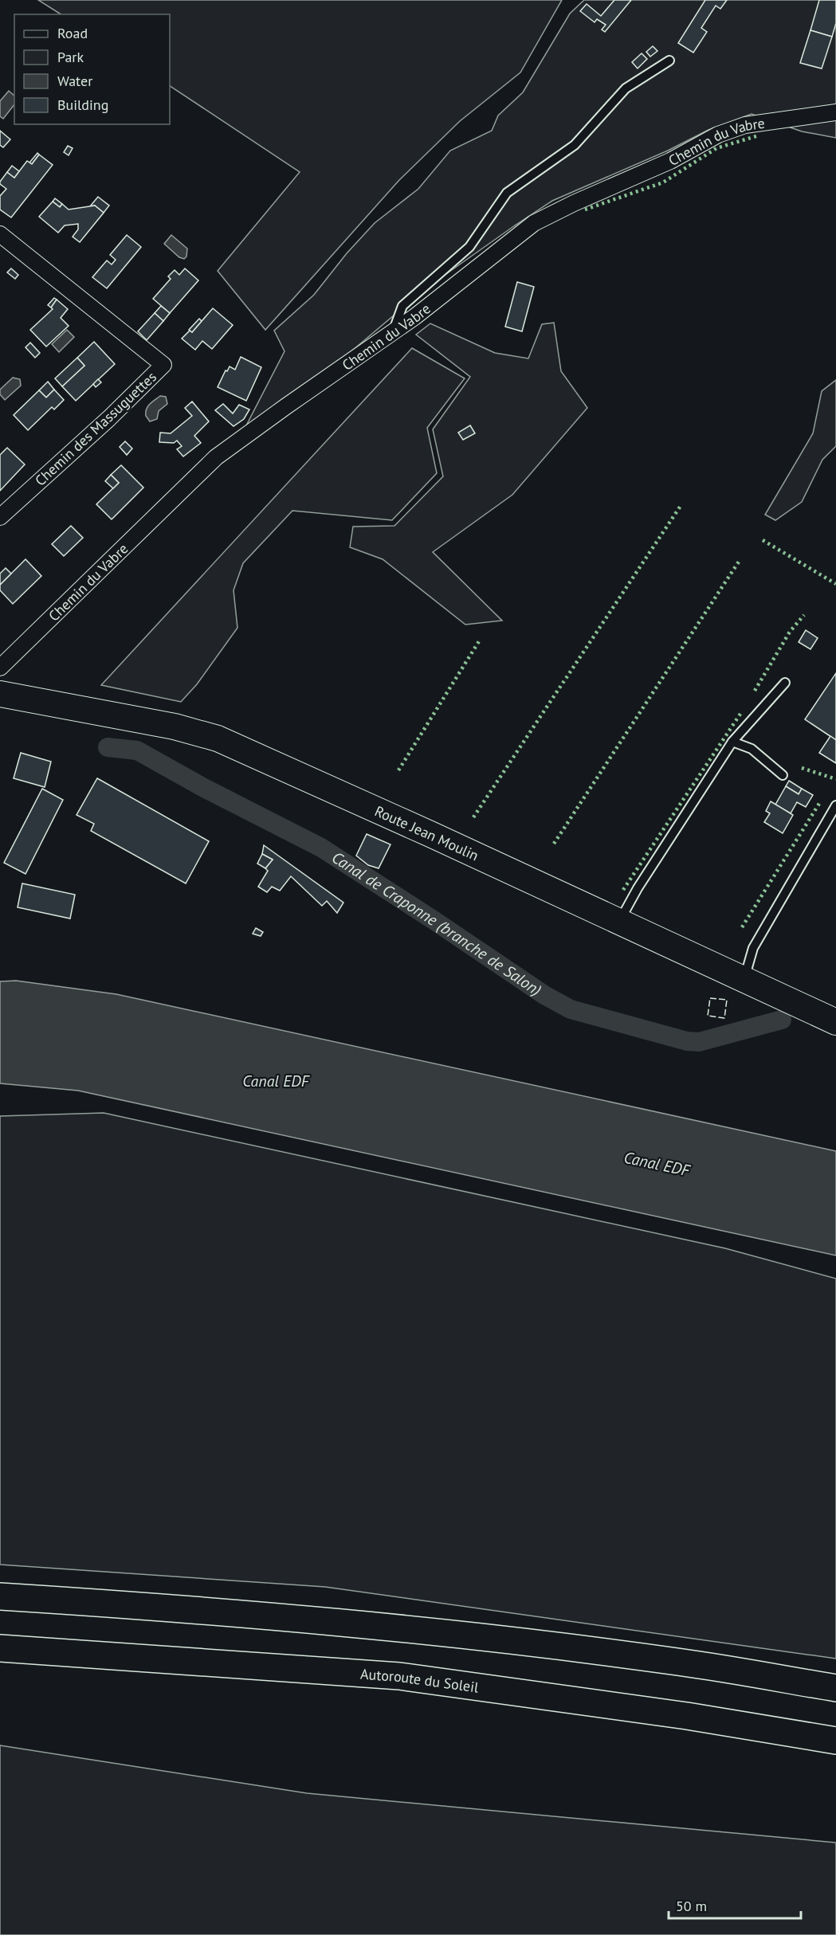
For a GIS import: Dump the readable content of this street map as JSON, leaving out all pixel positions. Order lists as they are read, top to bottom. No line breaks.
{"streets":{"highway":["Autoroute du Soleil"],"main road":["Route Jean Moulin"],"street":["Chemin du Vabre","Chemin des Massuguettes"]},"water":["Canal de Craponne (branche de Salon)","Canal EDF"],"legend":["Road","Park","Water","Building"],"scale_bar":"50 m"}
